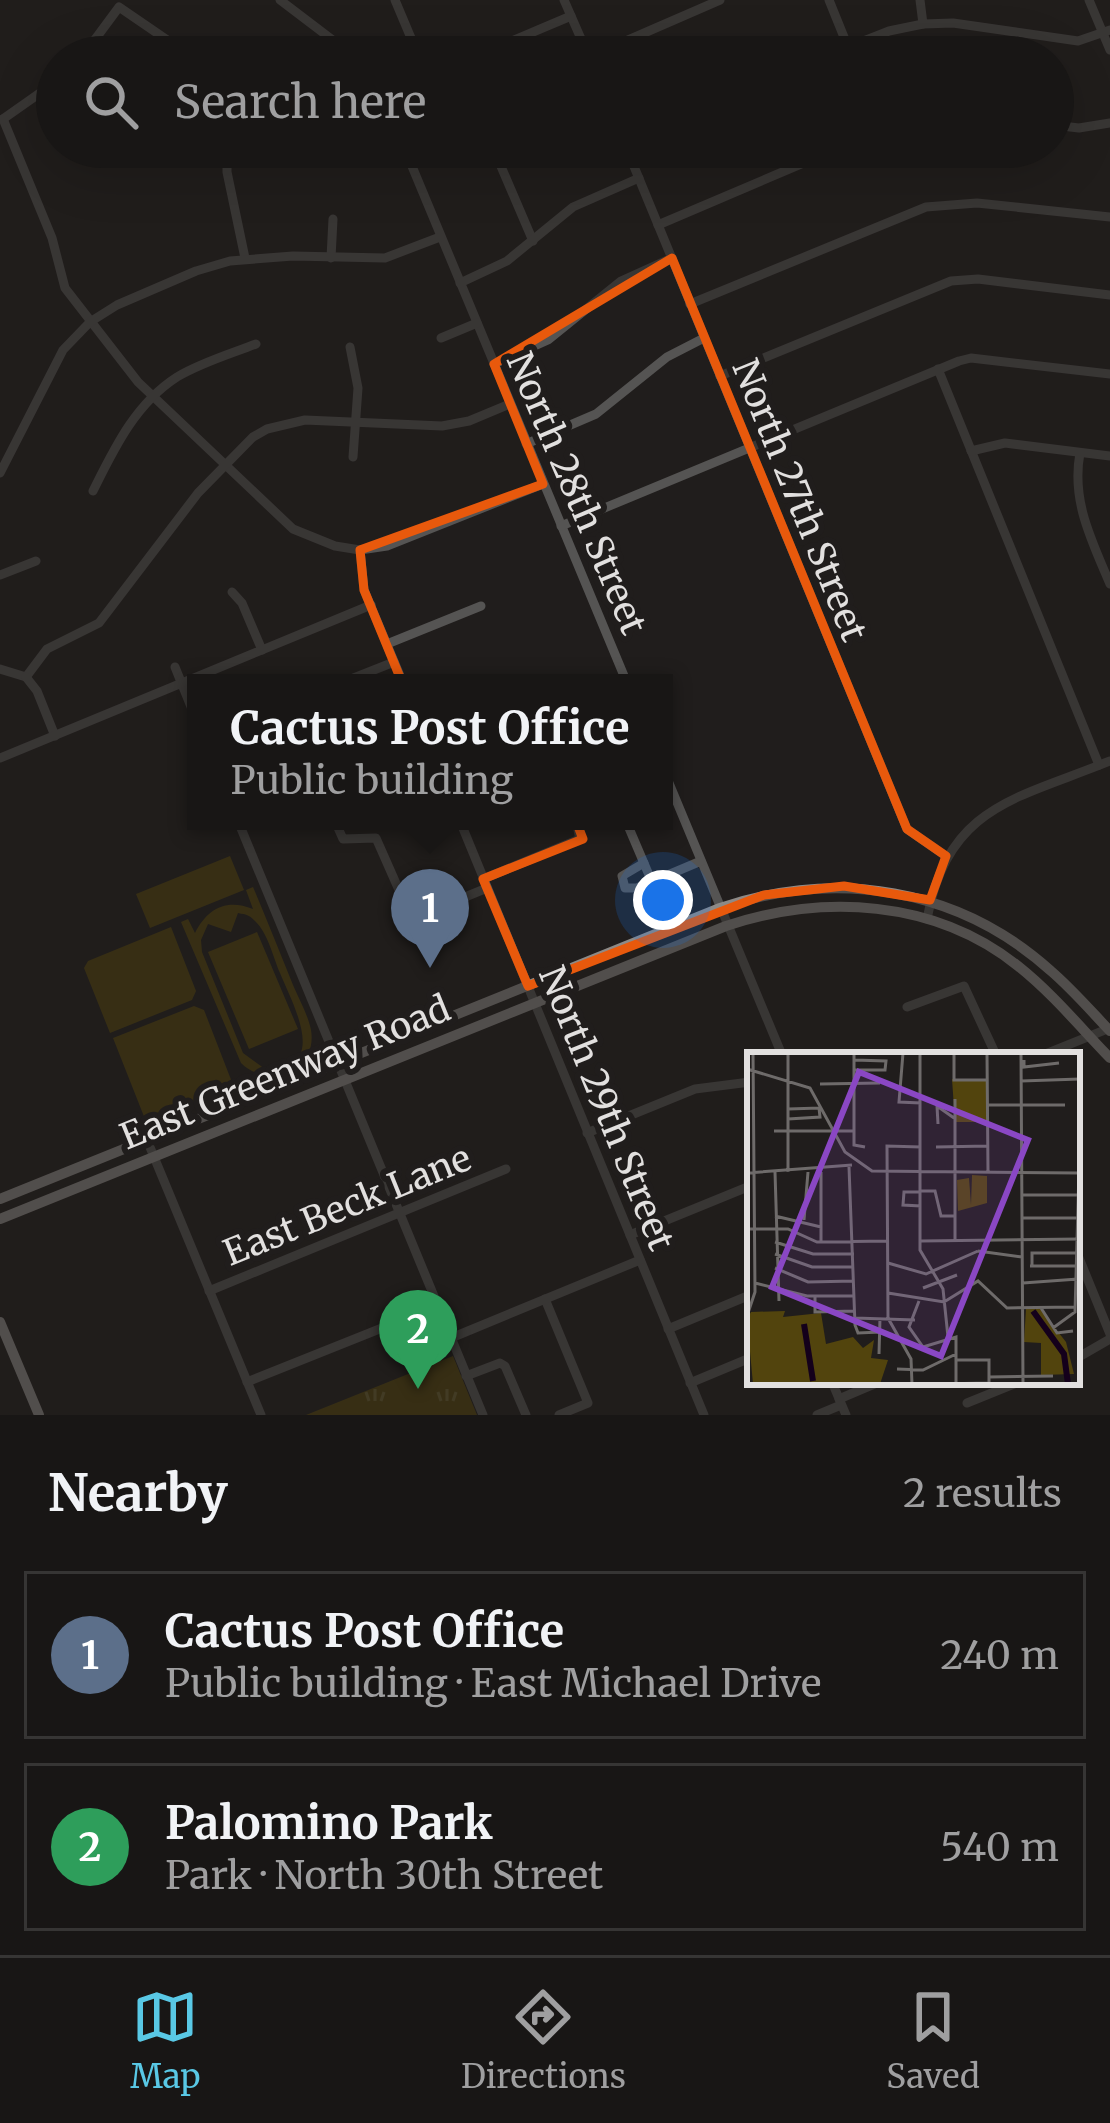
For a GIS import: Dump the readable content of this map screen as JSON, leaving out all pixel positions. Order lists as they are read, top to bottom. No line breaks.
{"streets":{"main road":["East Greenway Road"],"street":["North 28th Street","North 27th Street","North 29th Street","East Beck Lane"]},"crossings":[["East Greenway Road","North 29th Street"]],"page":{"search":"Search here","popup":["Cactus Post Office","Public building"],"pins":["1","2"],"heading":["Nearby","2 results"],"list":[{"mark":"1","name":"Cactus Post Office","note":"Public building · East Michael Drive","value":"240 m"},{"mark":"2","name":"Palomino Park","note":"Park · North 30th Street","value":"540 m"}],"nav":["Map","Directions","Saved"]}}
